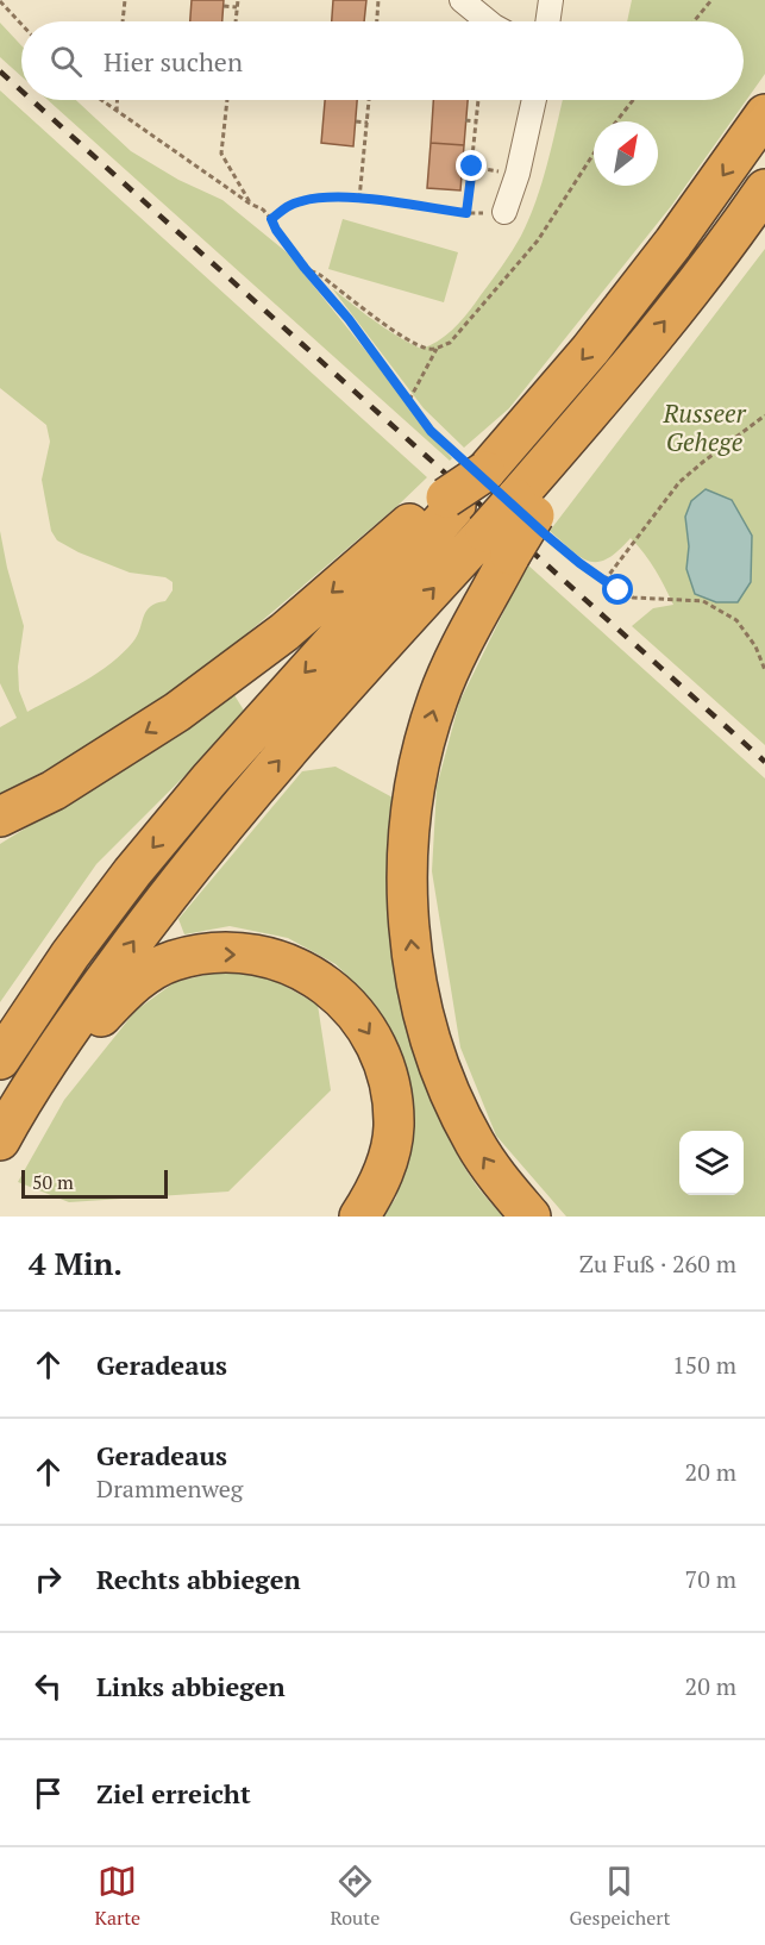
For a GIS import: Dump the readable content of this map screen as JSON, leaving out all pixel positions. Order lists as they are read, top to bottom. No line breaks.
{"parks":["Russeer Gehege"],"scale_bar":"50 m","north":"top right","page":{"search":"Hier suchen","scale":"50 m","heading":["4 Min.","Zu Fuß · 260 m"],"list":[["Geradeaus","150 m"],["Geradeaus","Drammenweg","20 m"],["Rechts abbiegen","70 m"],["Links abbiegen","20 m"],"Ziel erreicht"],"nav":["Karte","Route","Gespeichert"]}}
